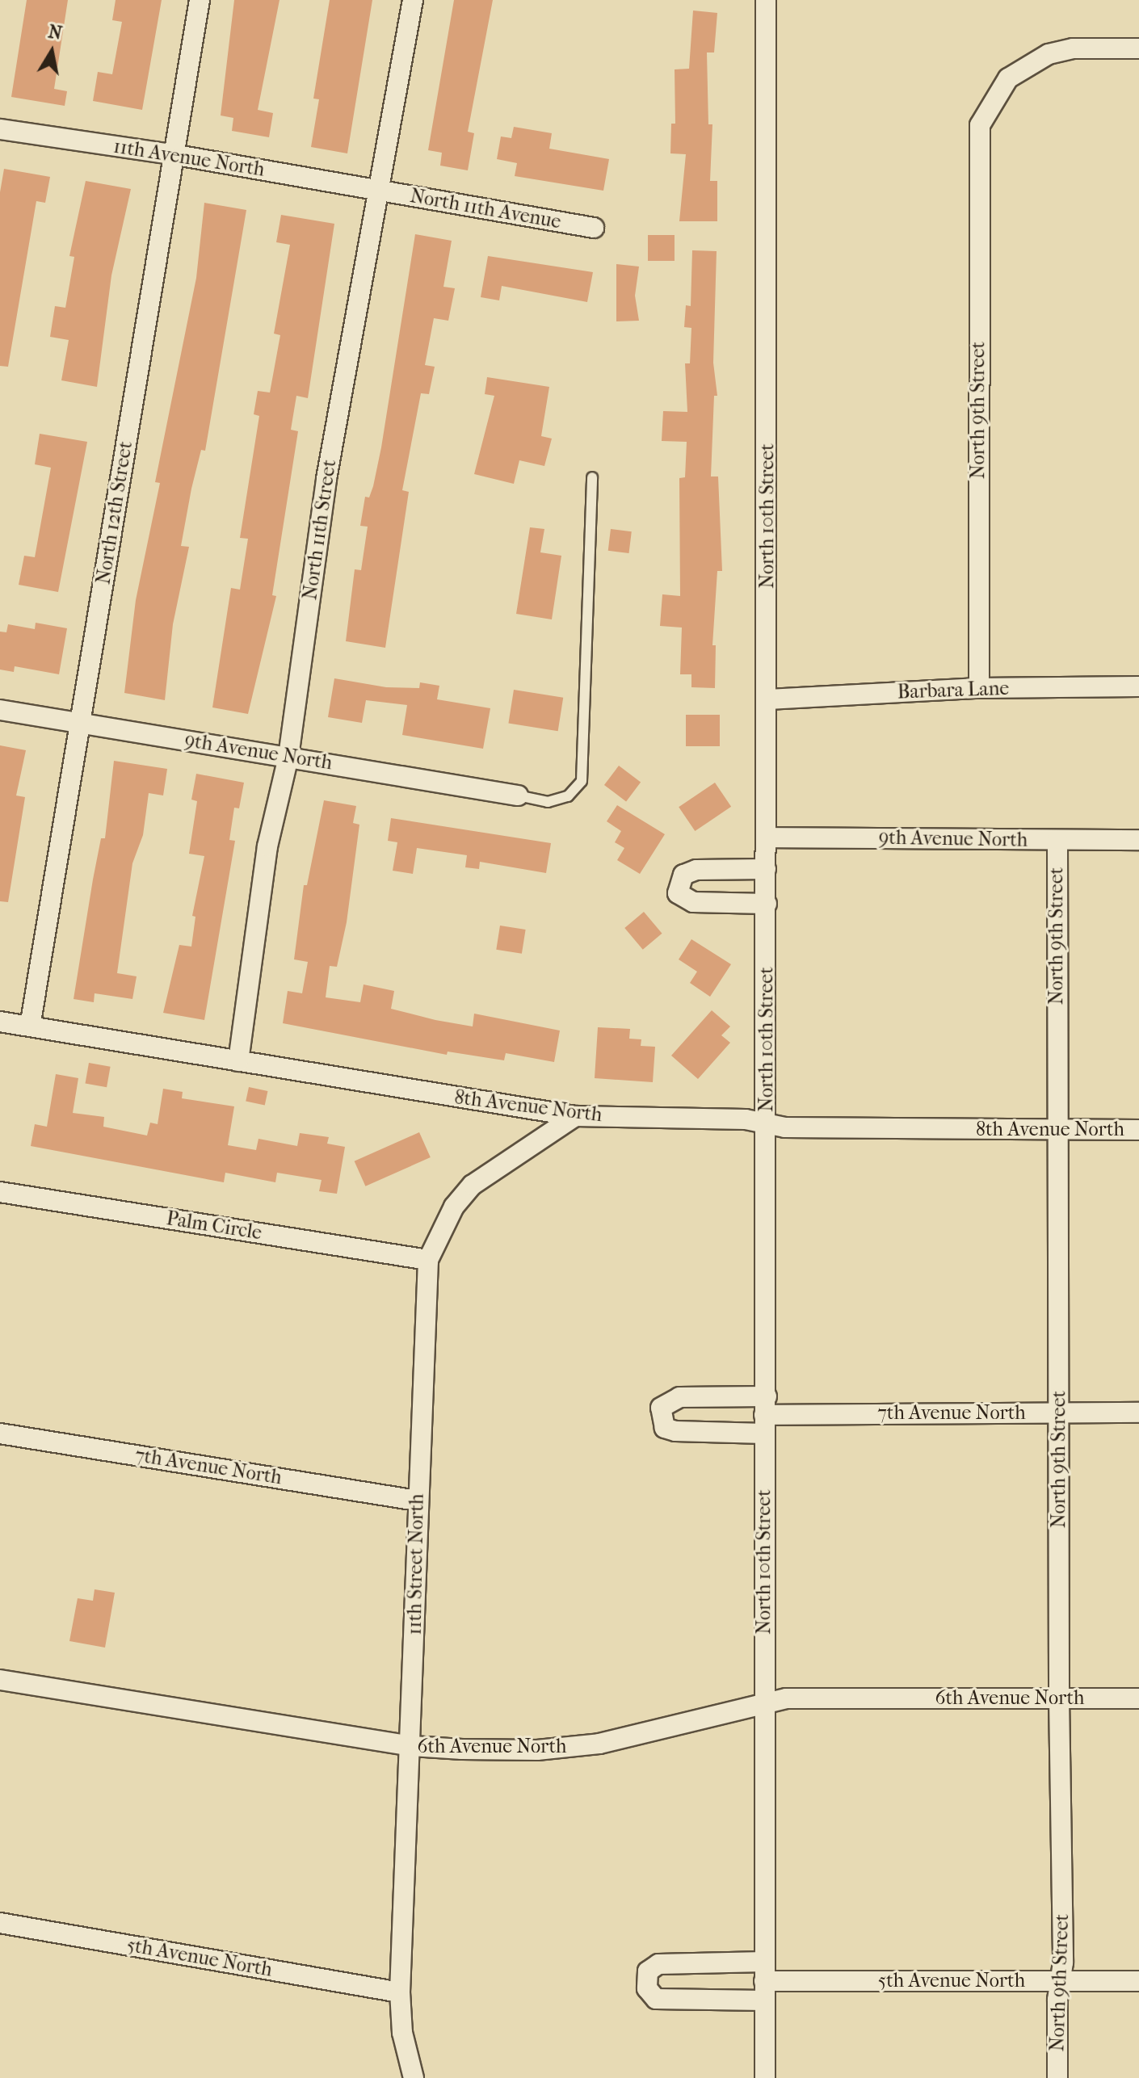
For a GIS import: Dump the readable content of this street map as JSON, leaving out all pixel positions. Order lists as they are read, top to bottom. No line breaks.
{"streets":{"street":["11th Avenue North","North 11th Avenue","North 9th Street","North 12th Street","North 10th Street","North 11th Street","Barbara Lane","9th Avenue North","8th Avenue North","Palm Circle","7th Avenue North","11th Street North","6th Avenue North","5th Avenue North"]},"crossings":[["11th Avenue North","North 11th Avenue"],["11th Avenue North","North 12th Street"],["11th Avenue North","North 11th Street"],["North 11th Avenue","North 11th Street"],["North 9th Street","Barbara Lane"],["North 9th Street","9th Avenue North"],["North 9th Street","8th Avenue North"],["North 9th Street","7th Avenue North"],["North 9th Street","6th Avenue North"],["North 9th Street","5th Avenue North"],["North 12th Street","9th Avenue North"],["North 12th Street","8th Avenue North"],["North 10th Street","Barbara Lane"],["North 10th Street","9th Avenue North"],["North 10th Street","8th Avenue North"],["North 10th Street","7th Avenue North"],["North 10th Street","6th Avenue North"],["North 10th Street","5th Avenue North"],["North 11th Street","9th Avenue North"],["North 11th Street","8th Avenue North"],["8th Avenue North","11th Street North"],["Palm Circle","11th Street North"],["7th Avenue North","11th Street North"],["11th Street North","6th Avenue North"],["11th Street North","5th Avenue North"]],"north":"top"}
